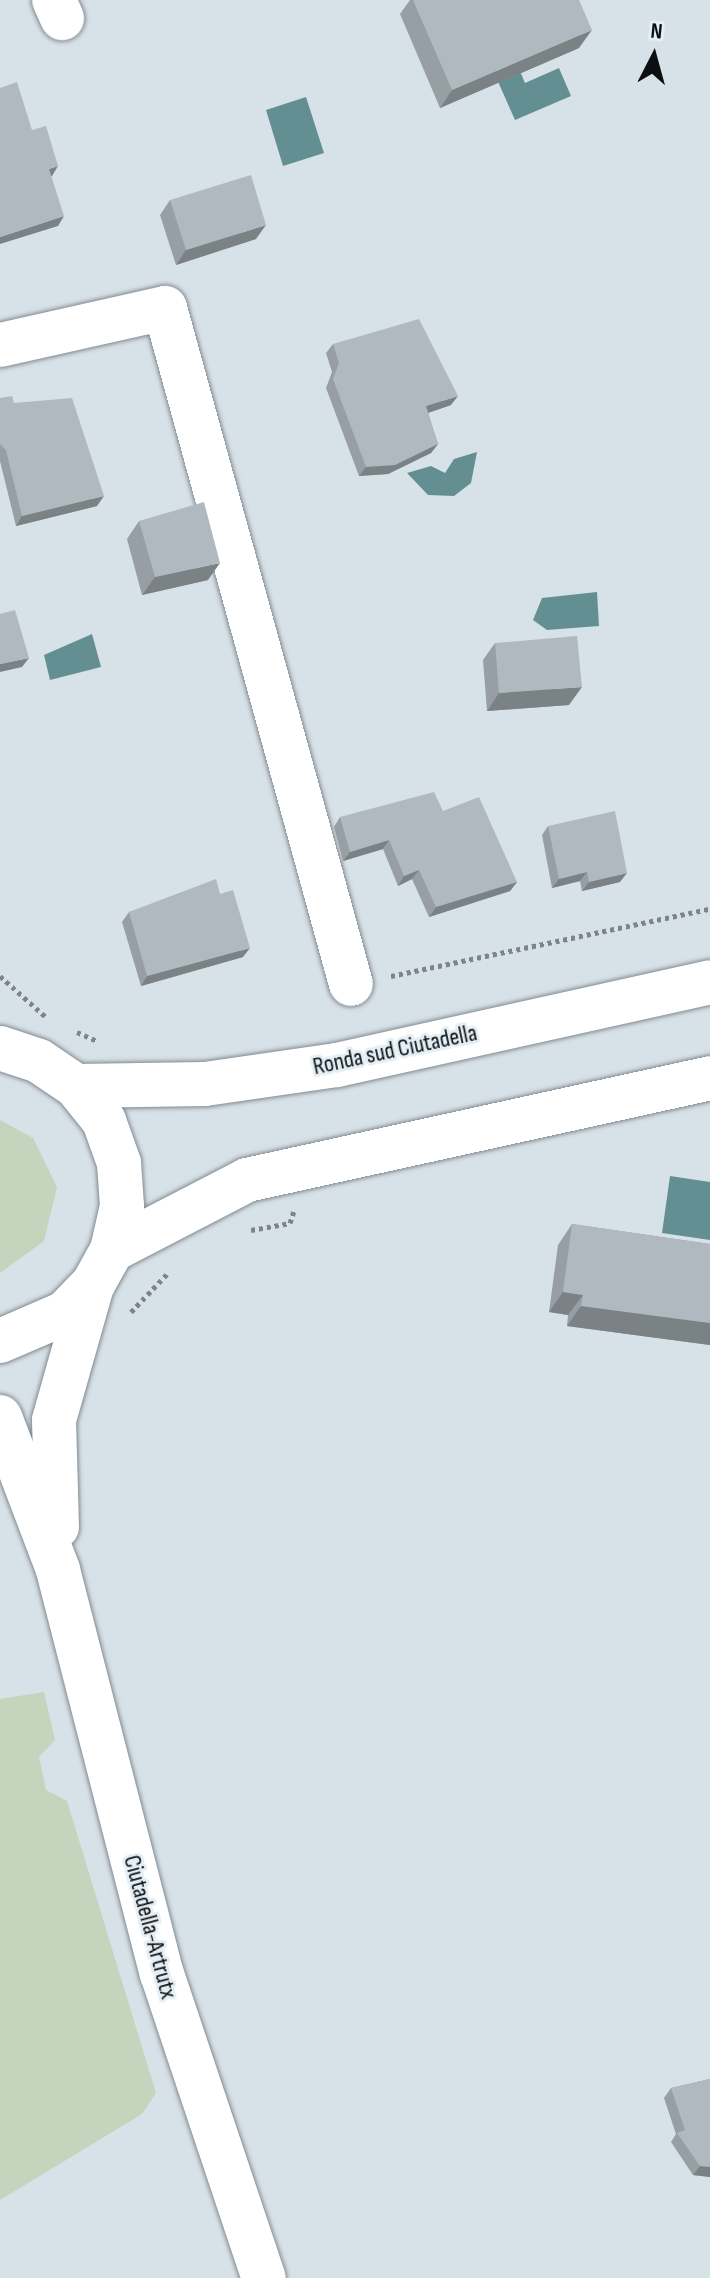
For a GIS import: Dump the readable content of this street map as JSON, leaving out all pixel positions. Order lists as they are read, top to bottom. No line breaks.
{"streets":{"main road":["Ronda sud Ciutadella","Ciutadella-Artrutx"]},"crossings":[["Ronda sud Ciutadella","Ciutadella-Artrutx"]],"north":"top"}
